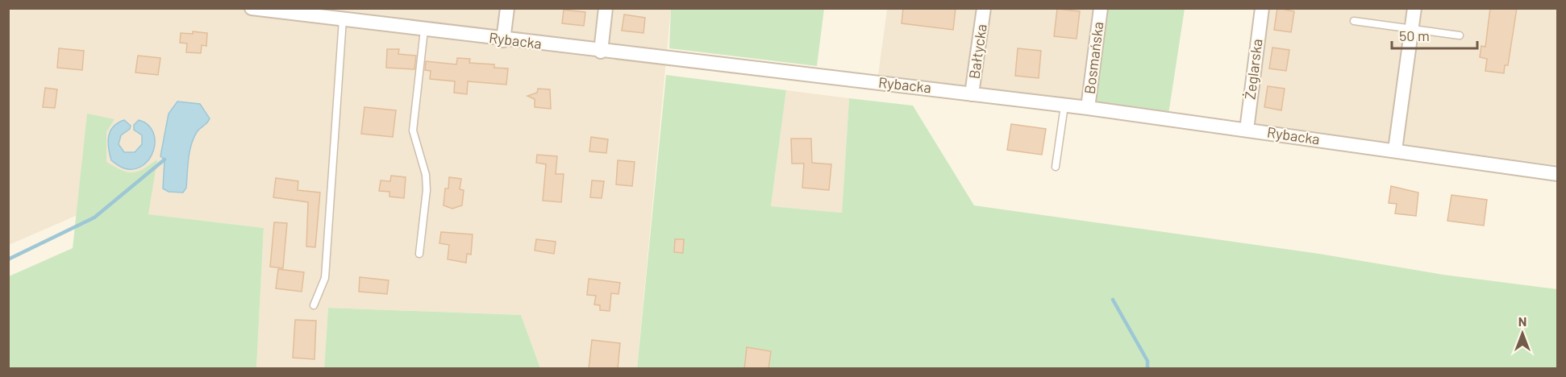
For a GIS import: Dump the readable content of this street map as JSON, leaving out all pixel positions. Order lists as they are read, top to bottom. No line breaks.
{"streets":{"street":["Rybacka","Bałtycka","Bosmańska","Żeglarska"]},"crossings":[["Rybacka","Bałtycka"],["Rybacka","Bosmańska"],["Rybacka","Żeglarska"]],"scale_bar":"50 m","north":"top"}
